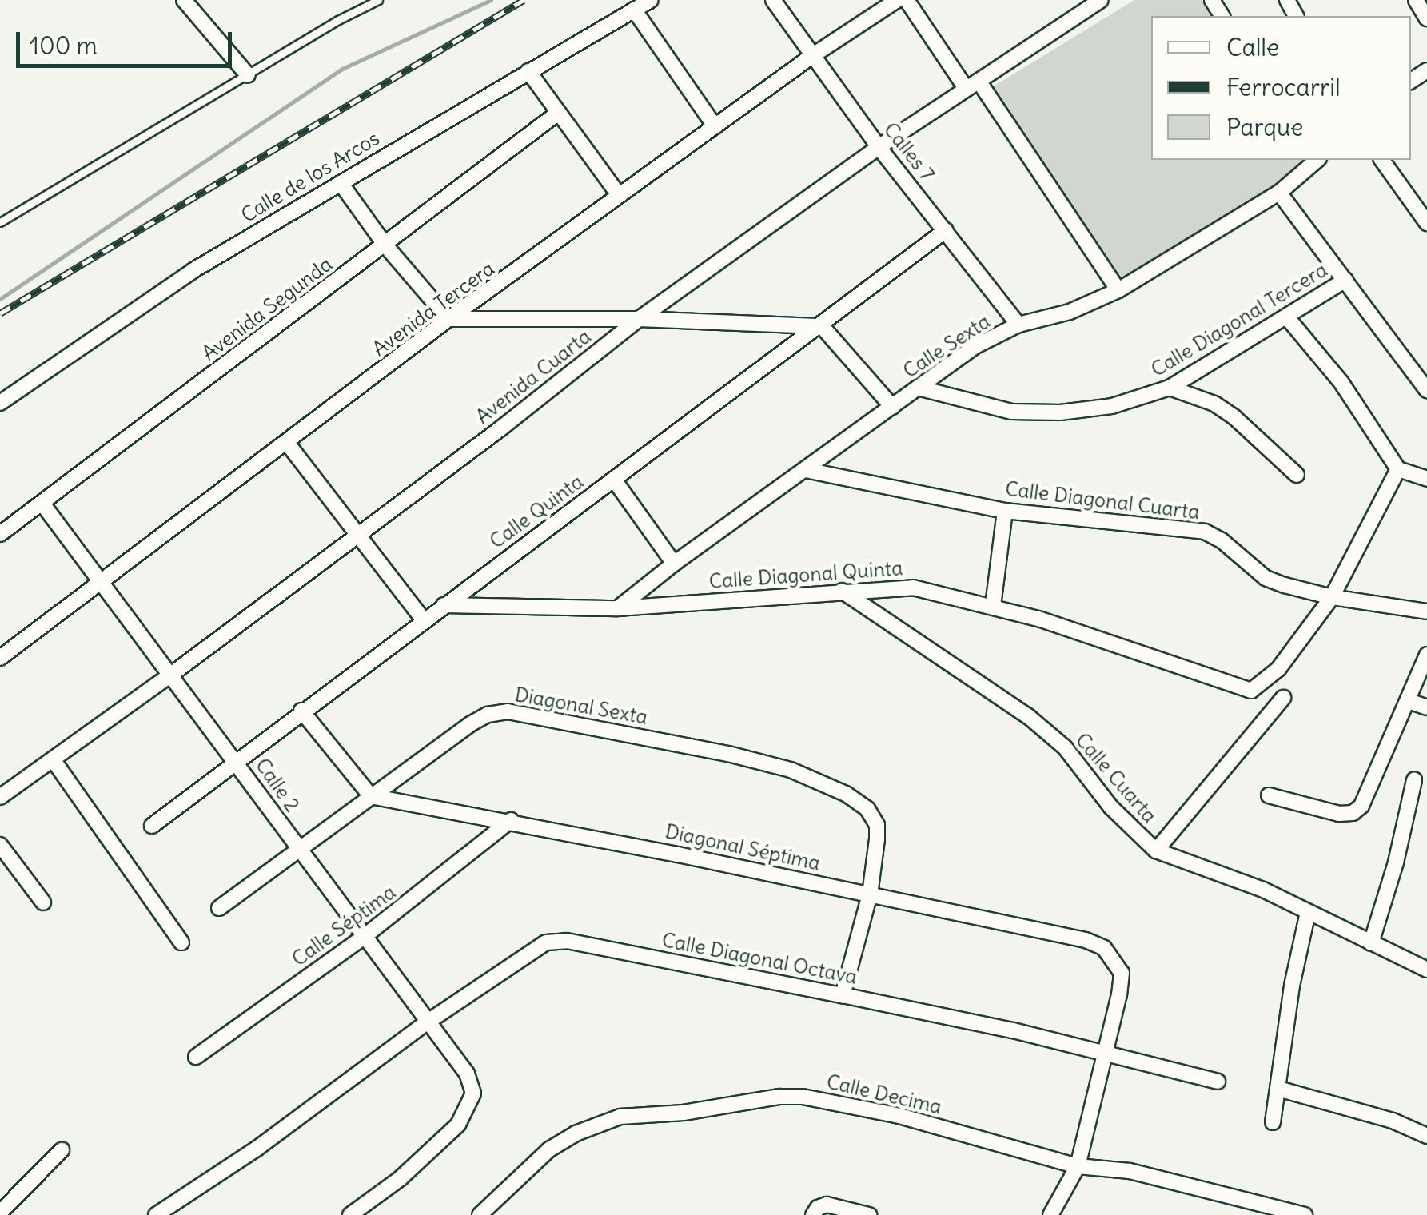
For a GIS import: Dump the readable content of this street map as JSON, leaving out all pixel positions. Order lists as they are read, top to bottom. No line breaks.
{"streets":{"street":["Calles 7","Calle de los Arcos","Avenida Segunda","Avenida Tercera","Calle Diagonal Tercera","Calle Sexta","Avenida Cuarta","Calle Diagonal Cuarta","Calle Quinta","Calle Diagonal Quinta","Diagonal Sexta","Calle Cuarta","Calle 2","Diagonal Séptima","Calle Séptima","Calle Diagonal Octava","Calle Decima"]},"crossings":[["Calles 7","Avenida Tercera"],["Calles 7","Calle Sexta"],["Calles 7","Avenida Cuarta"],["Calles 7","Calle Quinta"],["Avenida Segunda","Calle 2"],["Avenida Tercera","Calle 2"],["Calle Diagonal Tercera","Calle Sexta"],["Calle Sexta","Calle Diagonal Cuarta"],["Calle Sexta","Calle Diagonal Quinta"],["Avenida Cuarta","Calle 2"],["Calle Diagonal Cuarta","Calle Diagonal Quinta"],["Calle Quinta","Calle Diagonal Quinta"],["Calle Quinta","Calle 2"],["Calle Diagonal Quinta","Calle Cuarta"],["Diagonal Sexta","Calle 2"],["Diagonal Sexta","Diagonal Séptima"],["Calle 2","Calle Séptima"],["Calle 2","Calle Diagonal Octava"],["Diagonal Séptima","Calle Séptima"],["Diagonal Séptima","Calle Diagonal Octava"]],"legend":["Calle","Ferrocarril","Parque"],"scale_bar":"100 m"}
